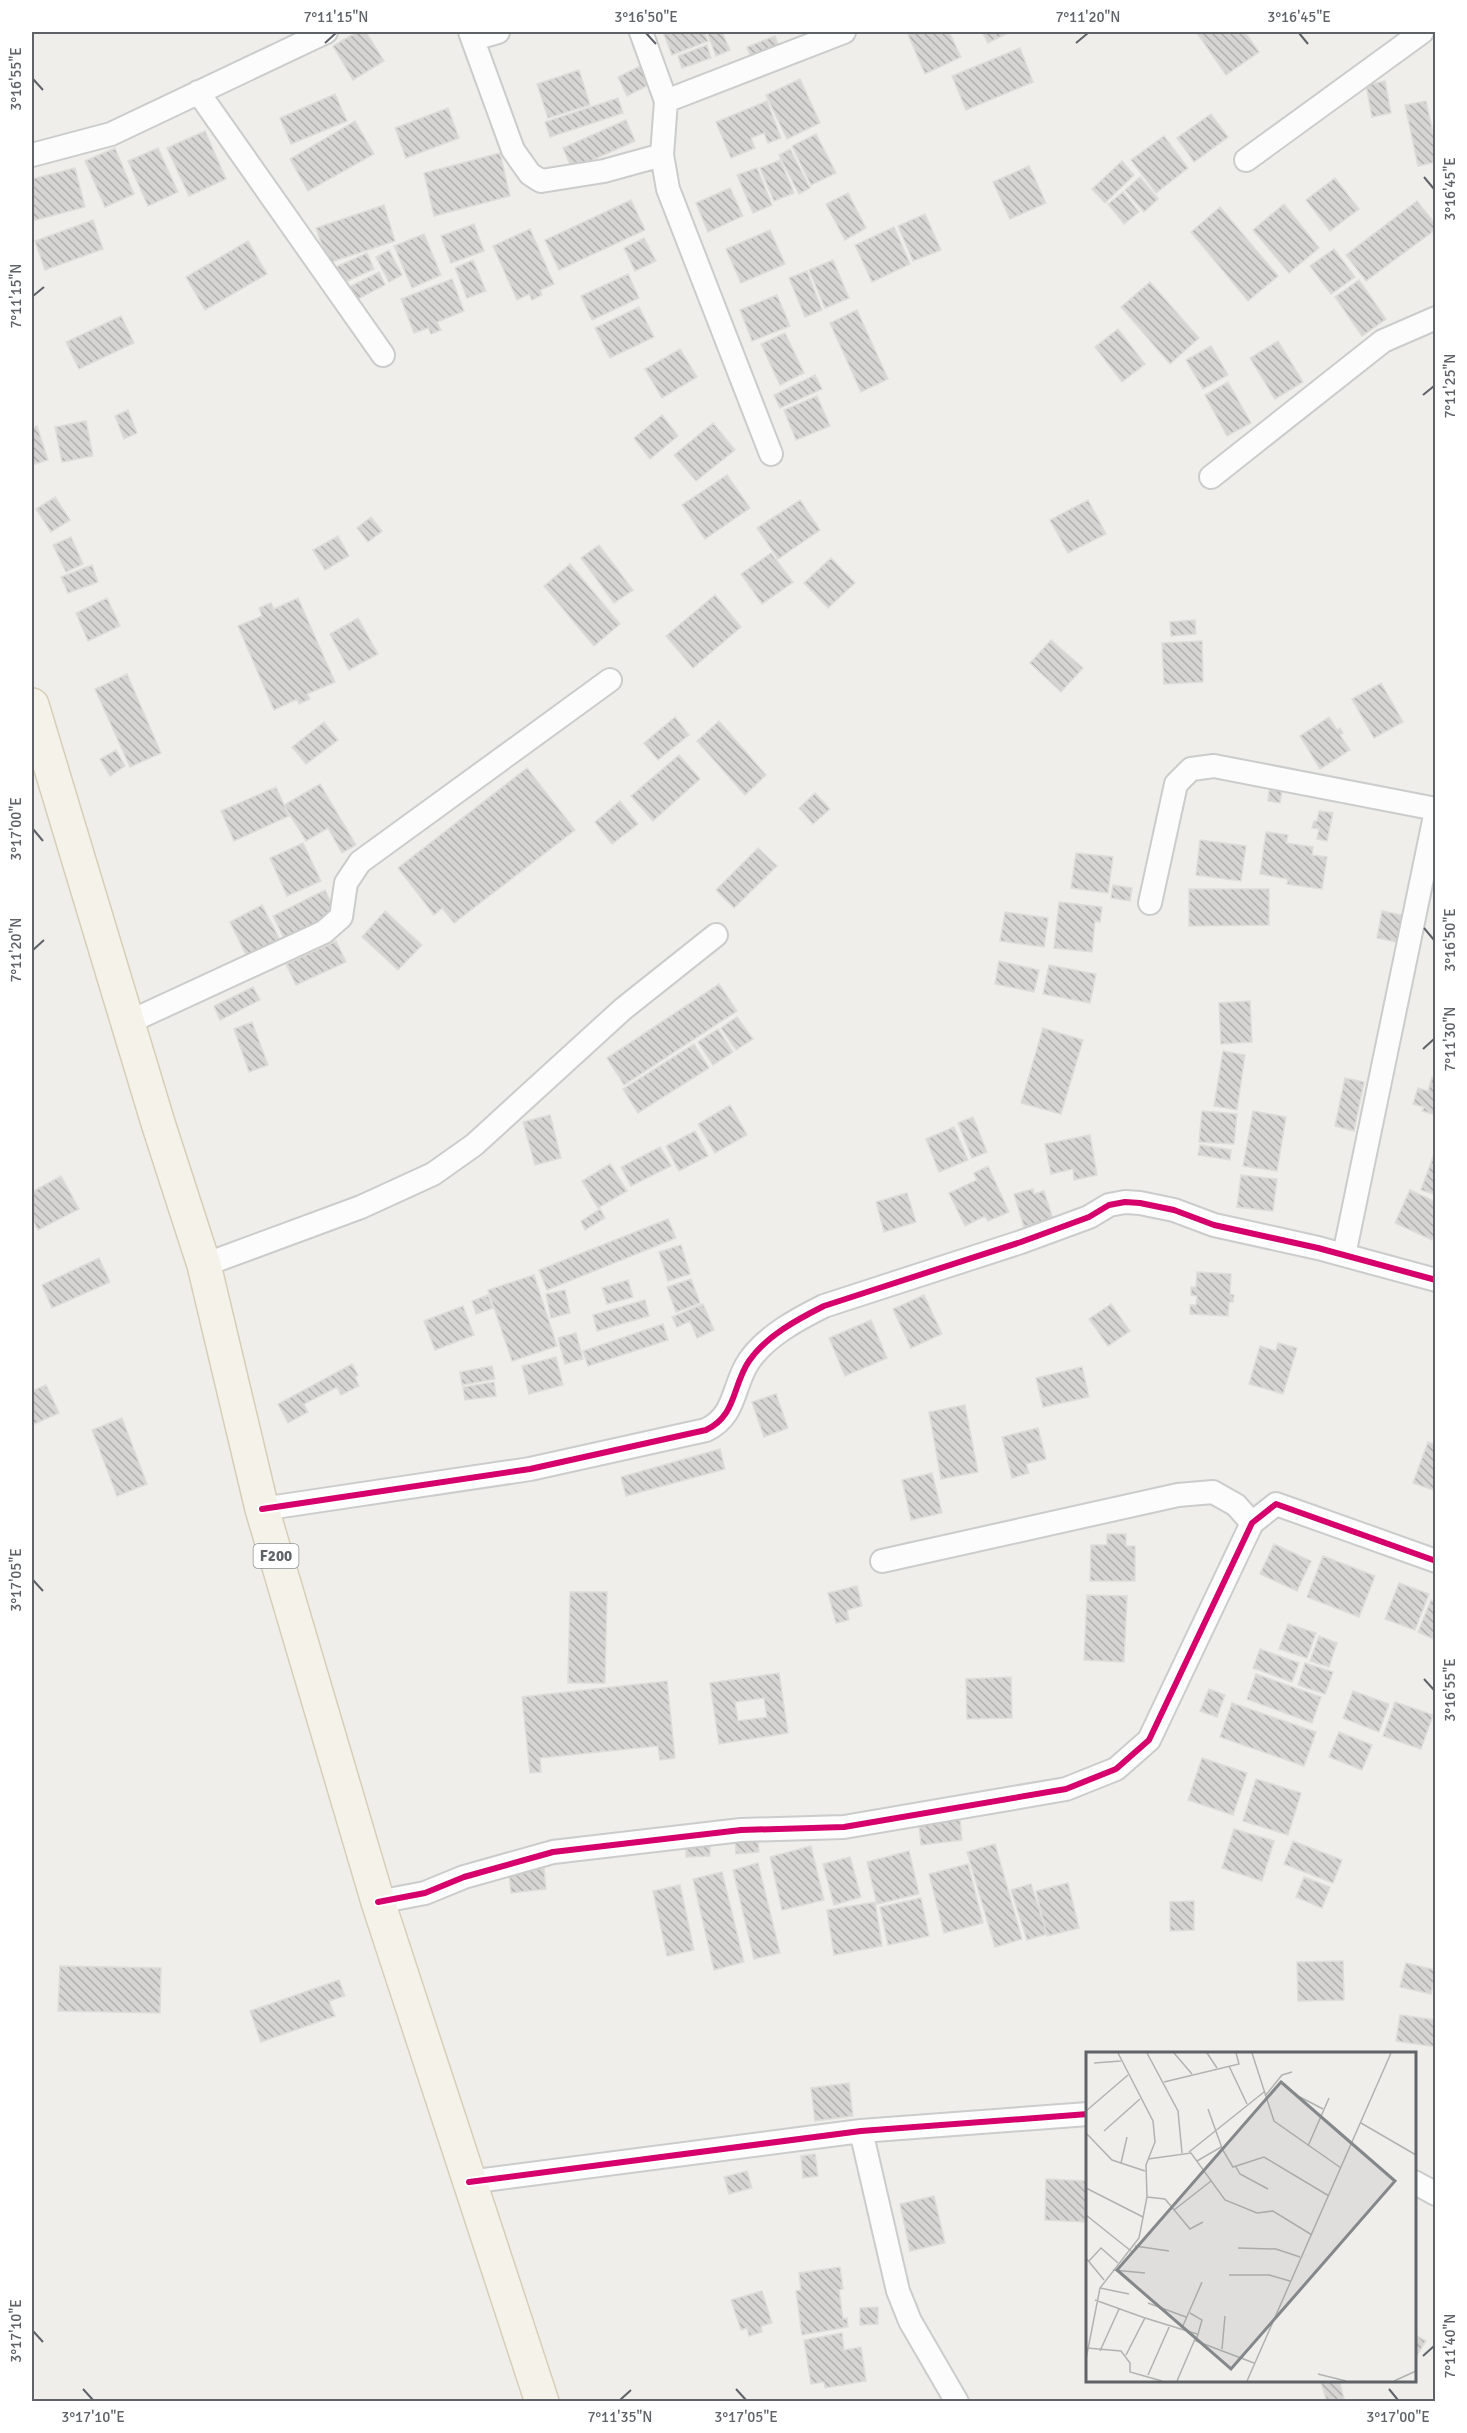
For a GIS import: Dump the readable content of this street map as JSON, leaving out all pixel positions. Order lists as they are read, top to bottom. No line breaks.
{"streets":{"main road":["F200"]},"coordinates":["7°11'15\"N","3°16'50\"E","7°11'20\"N","3°16'45\"E","3°16'55\"E","7°11'25\"N","3°17'00\"E","7°11'30\"N","3°17'05\"E","3°17'10\"E","7°11'40\"N","7°11'35\"N"]}
